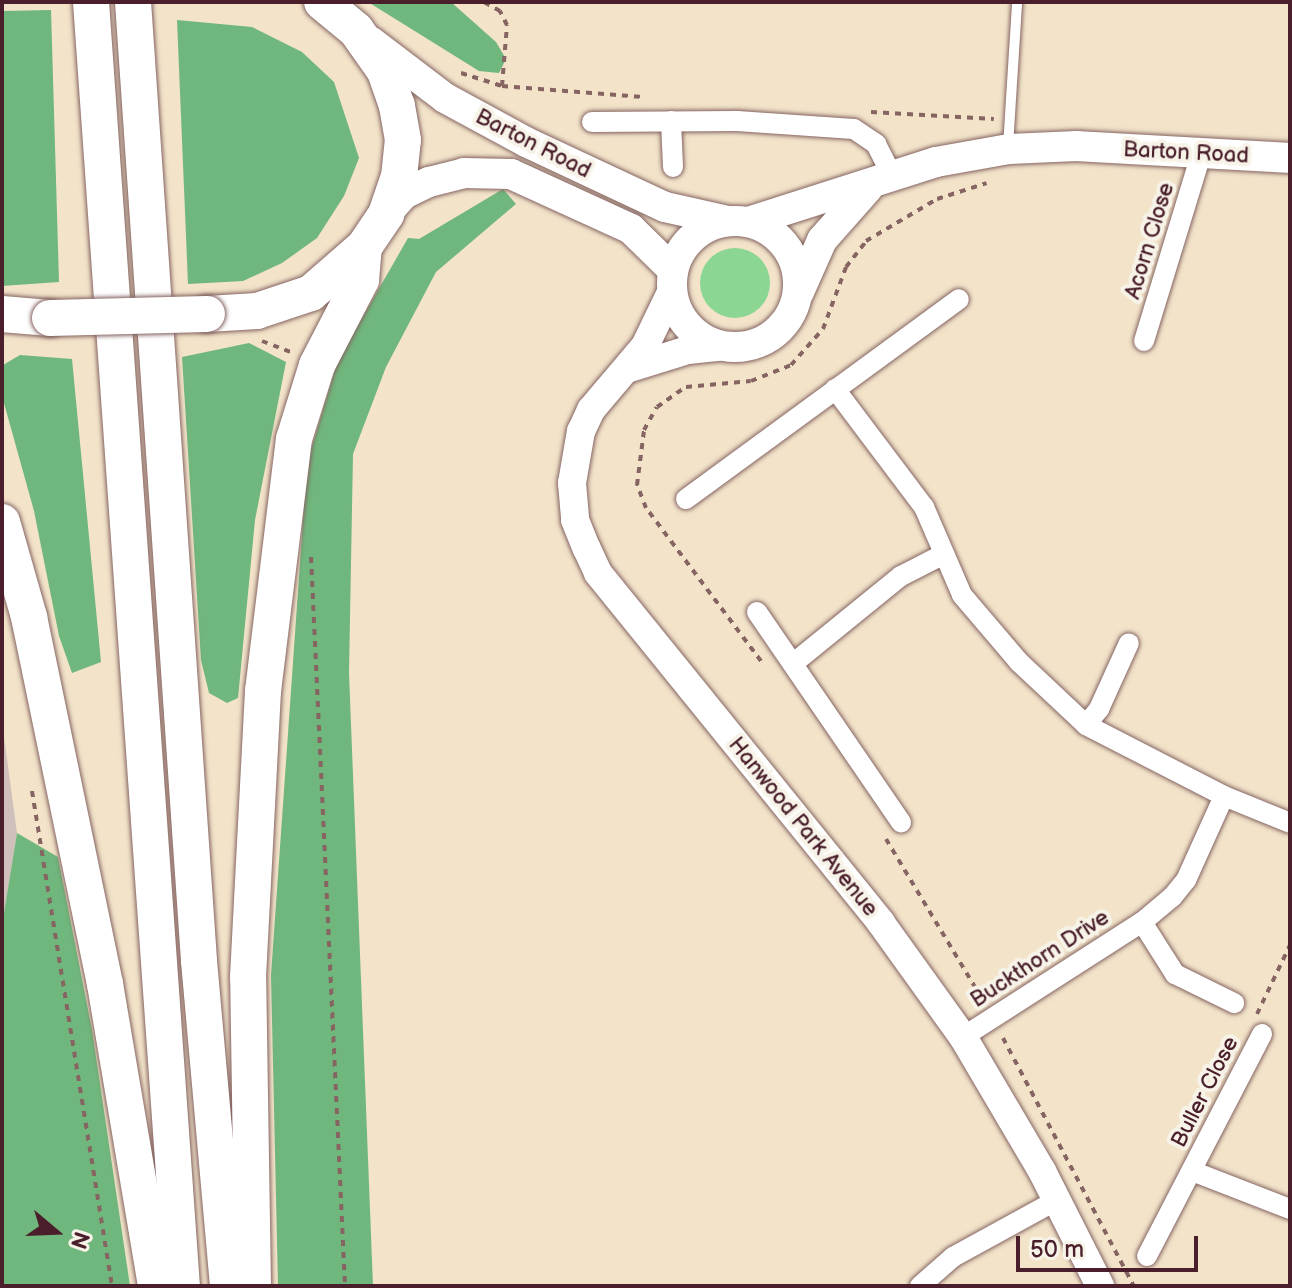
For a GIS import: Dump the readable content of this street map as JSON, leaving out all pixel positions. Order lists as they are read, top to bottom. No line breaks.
{"streets":{"main road":["Barton Road"],"street":["Acorn Close","Hanwood Park Avenue","Buckthorn Drive","Buller Close"]},"crossings":[["Barton Road","Acorn Close"],["Barton Road","Hanwood Park Avenue"],["Hanwood Park Avenue","Buckthorn Drive"]],"scale_bar":"50 m","north":"right"}
